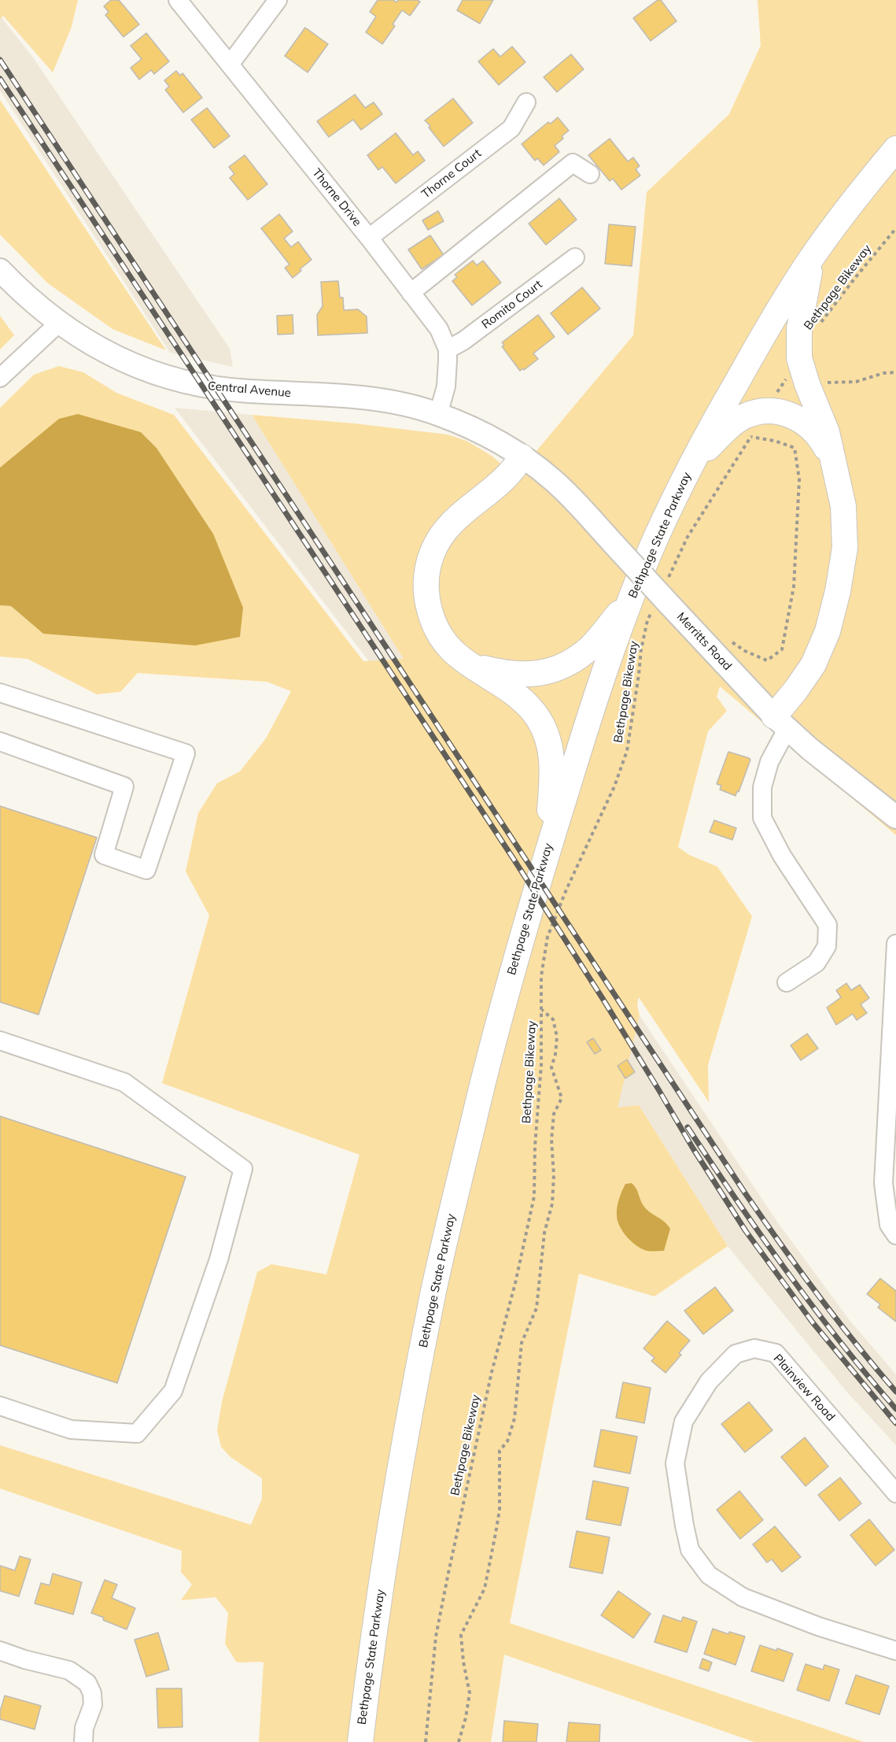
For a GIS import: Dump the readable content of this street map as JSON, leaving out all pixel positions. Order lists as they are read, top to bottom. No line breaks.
{"streets":{"highway":["Bethpage State Parkway"],"main road":["Central Avenue","Merritts Road"],"street":["Thorne Court","Thorne Drive","Romito Court","Plainview Road"],"path":["Bethpage Bikeway"]},"crossings":[["Thorne Court","Thorne Drive"],["Thorne Drive","Romito Court"],["Thorne Drive","Central Avenue"],["Bethpage Bikeway","Merritts Road"],["Central Avenue","Merritts Road"]]}
